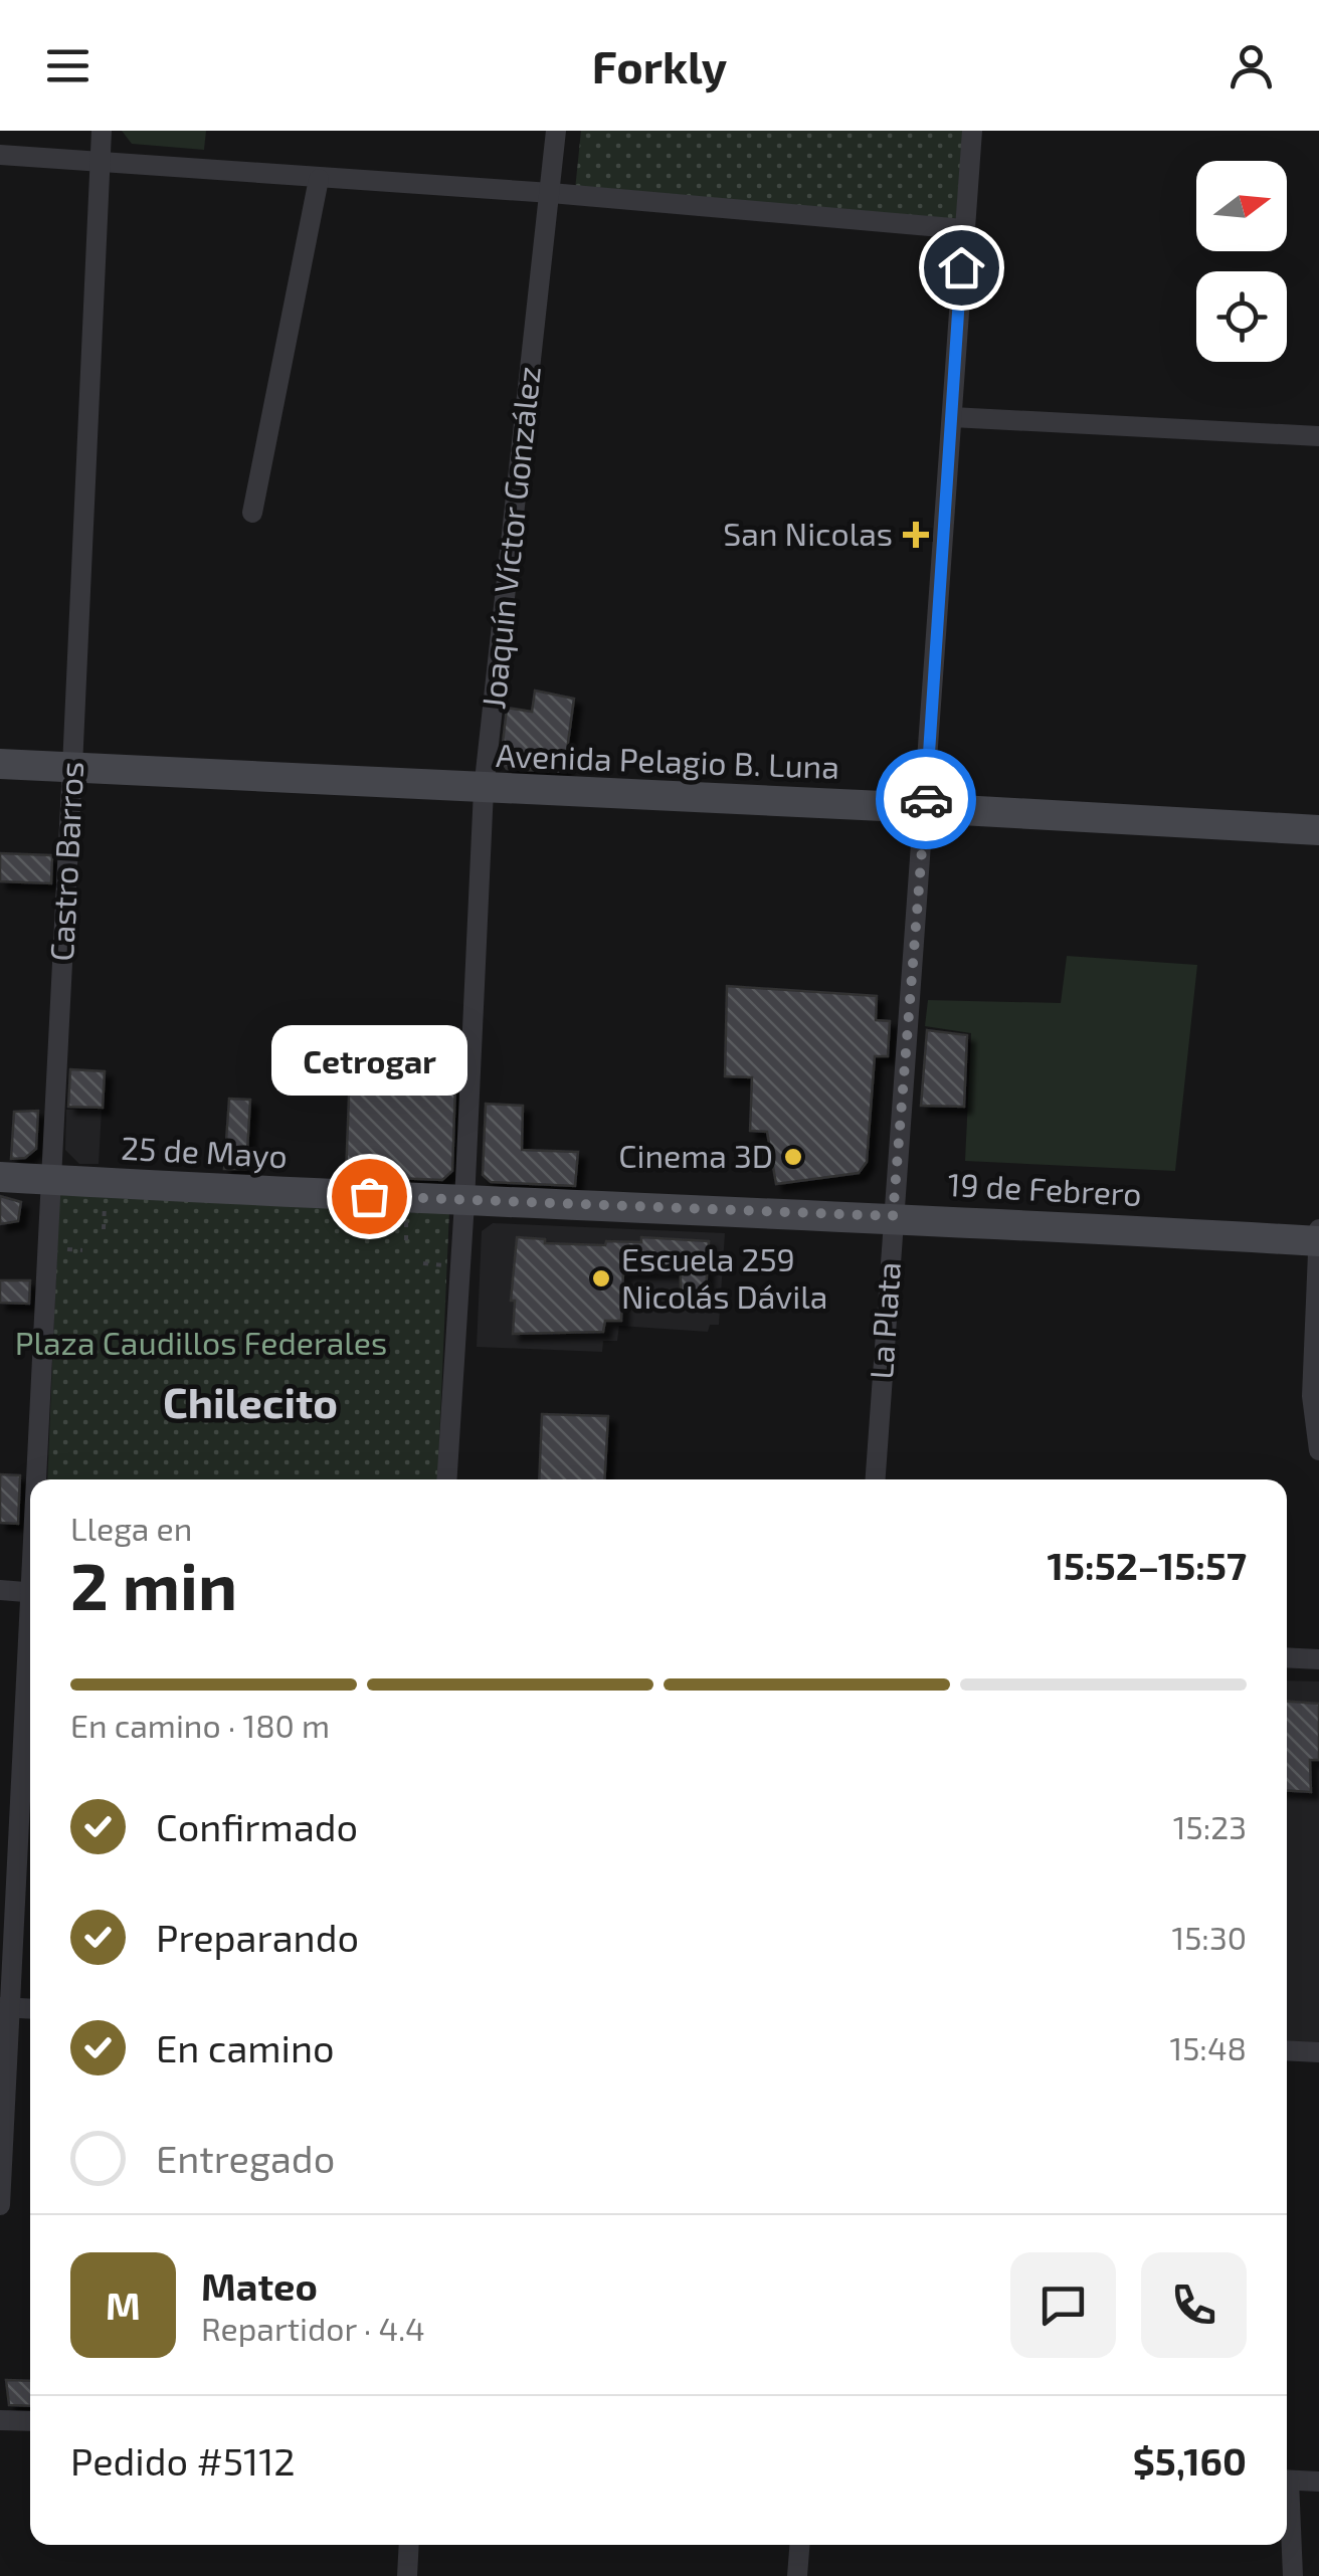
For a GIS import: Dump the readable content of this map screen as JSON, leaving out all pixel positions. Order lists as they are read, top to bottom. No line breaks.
{"streets":{"main road":["Avenida Pelagio B. Luna","25 de Mayo","19 de Febrero"],"street":["Joaquín Víctor González","Castro Barros","La Plata"]},"crossings":[["Joaquín Víctor González","Avenida Pelagio B. Luna"],["Joaquín Víctor González","25 de Mayo"],["Joaquín Víctor González","19 de Febrero"],["Avenida Pelagio B. Luna","Castro Barros"],["Avenida Pelagio B. Luna","La Plata"],["Castro Barros","25 de Mayo"],["25 de Mayo","19 de Febrero"],["19 de Febrero","La Plata"]],"districts":["Chilecito"],"parks":["Plaza Caudillos Federales"],"places":{"health":["San Nicolas"],"other":["Cinema 3D","Cetrogar","Escuela 259 Nicolás Dávila"]},"north":"right","page":{"header":"Forkly","bubble":"Cetrogar","heading":["2 min","Llega en","15:52–15:57"],"panel":["Mateo","Repartidor · 4.4","Pedido #5112","$5,160"],"bar":"En camino · 180 m","list":[["Confirmado","15:23"],["Preparando","15:30"],["En camino","15:48"],"Entregado"],"round":"M"}}
